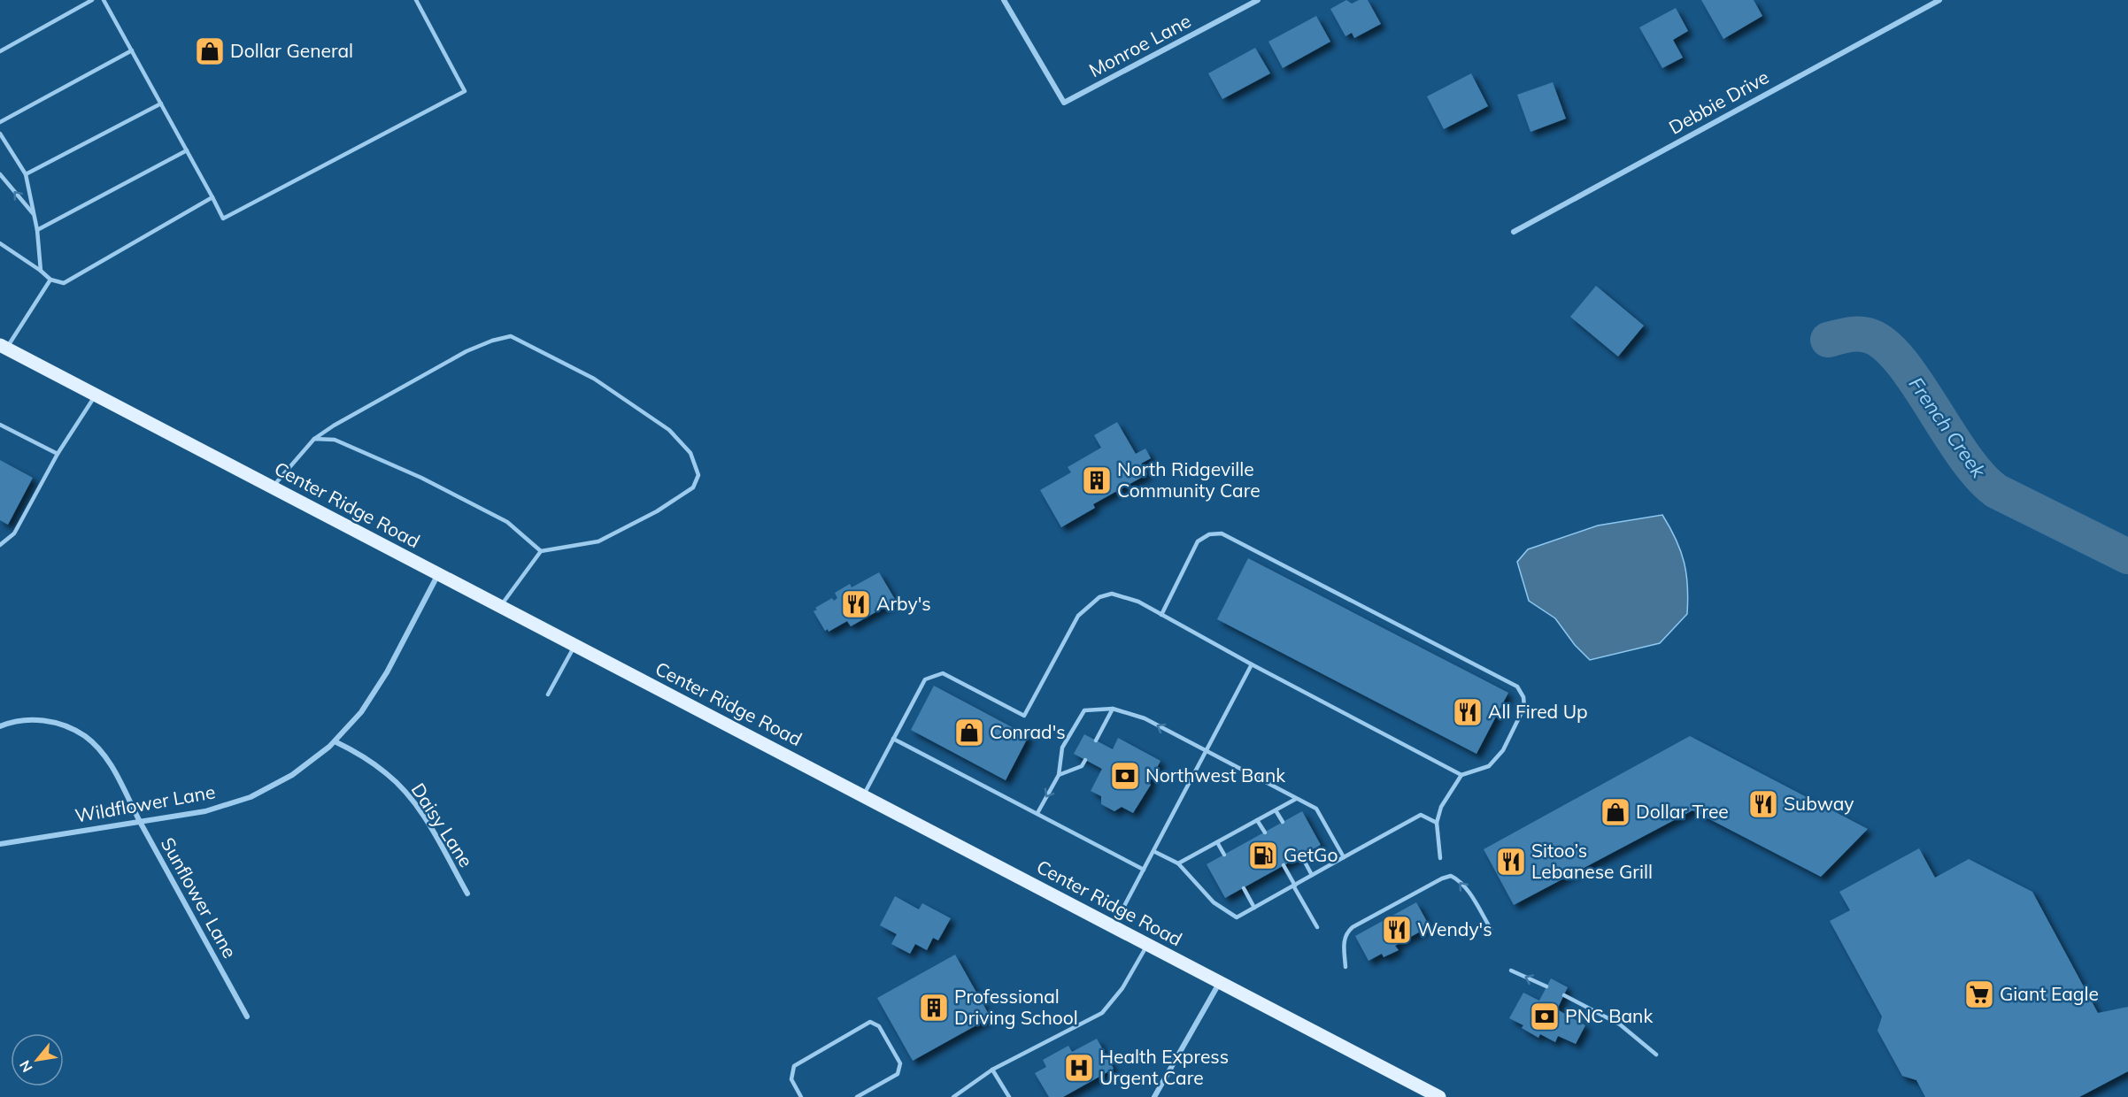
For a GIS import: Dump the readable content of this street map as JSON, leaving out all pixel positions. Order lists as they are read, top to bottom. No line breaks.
{"streets":{"main road":["Center Ridge Road"],"street":["Monroe Lane","Debbie Drive","Wildflower Lane","Daisy Lane","Sunflower Lane"]},"crossings":[["Center Ridge Road","Wildflower Lane"],["Wildflower Lane","Daisy Lane"],["Wildflower Lane","Sunflower Lane"]],"water":["French Creek"],"places":{"shop":["Dollar General","Conrad's","Dollar Tree"],"building":["North Ridgeville Community Care","Professional Driving School"],"restaurant":["Arby's","All Fired Up","Subway","Sitoo’s Lebanese Grill","Wendy's"],"bank":["Northwest Bank","PNC Bank"],"fuel station":["GetGo"],"supermarket":["Giant Eagle"],"hospital":["Health Express Urgent Care"]},"north":"bottom left"}
